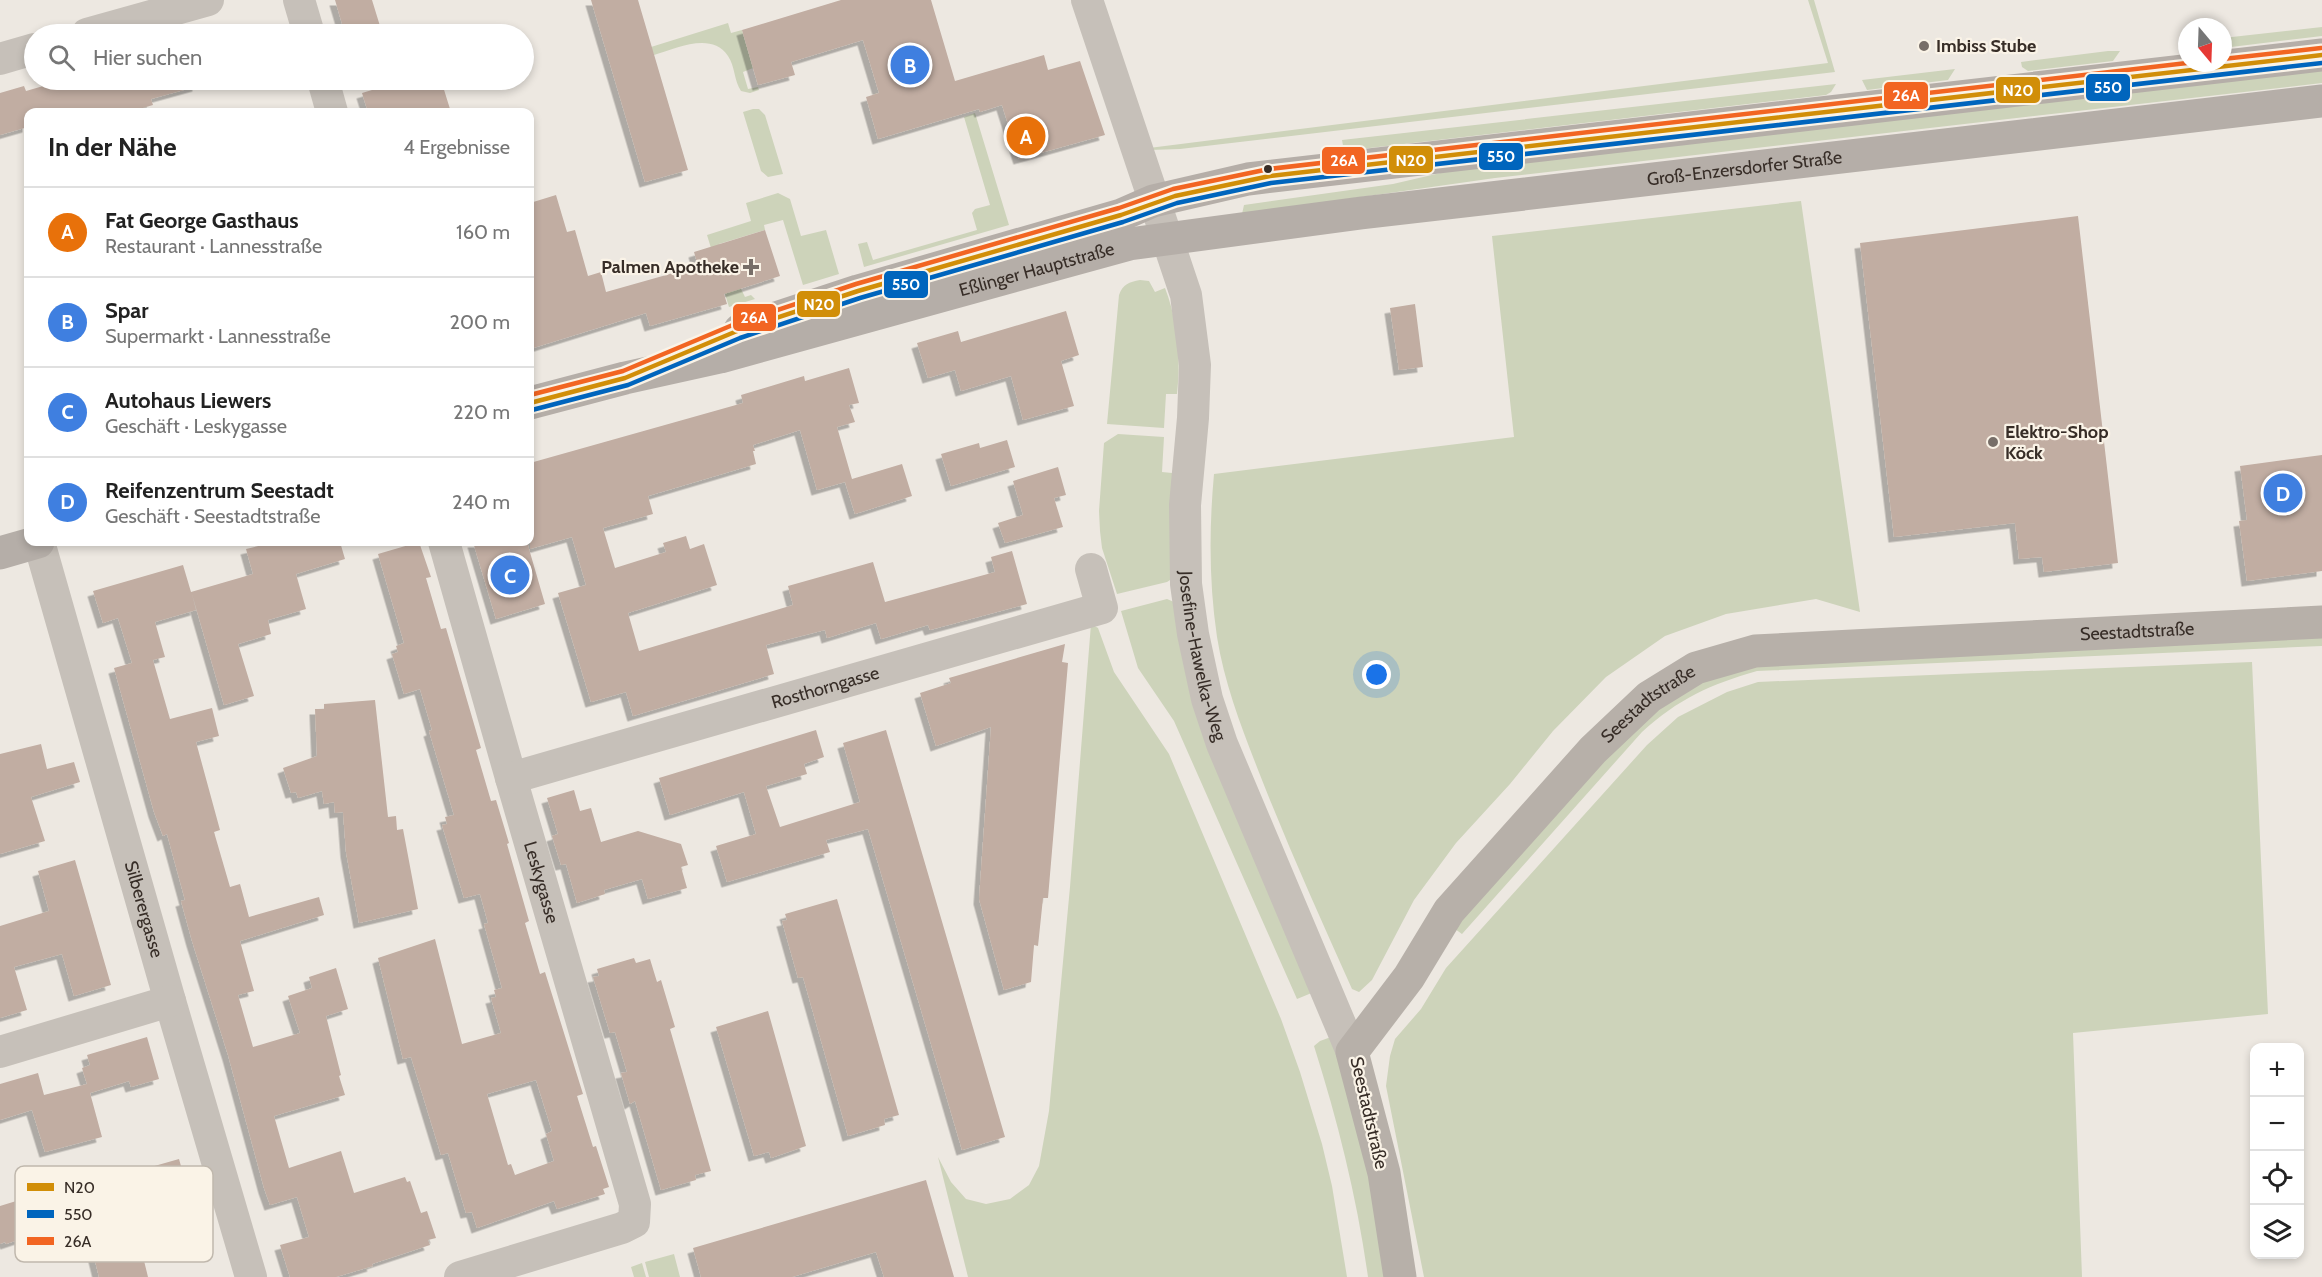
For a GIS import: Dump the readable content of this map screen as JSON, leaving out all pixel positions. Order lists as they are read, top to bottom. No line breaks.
{"streets":{"main road":["Groß-Enzersdorfer Straße","Eßlinger Hauptstraße"],"street":["Seestadtstraße","Josefine-Hawelka-Weg","Rosthorngasse","Leskygasse","Silberergasse"]},"crossings":[["Groß-Enzersdorfer Straße","Eßlinger Hauptstraße"],["Groß-Enzersdorfer Straße","Josefine-Hawelka-Weg"],["Eßlinger Hauptstraße","Josefine-Hawelka-Weg"],["Seestadtstraße","Josefine-Hawelka-Weg"],["Rosthorngasse","Leskygasse"]],"places":{"other":["Imbiss Stube","Elektro-Shop Köck"],"health":["Palmen Apotheke"]},"lines":["transit line 26A","transit line N20","transit line 550"],"legend":["N20","550","26A"],"north":"bottom","page":{"search":"Hier suchen","pins":["B","A","D","C"],"heading":["In der Nähe","4 Ergebnisse"],"list":[{"mark":"A","name":"Fat George Gasthaus","note":"Restaurant · Lannesstraße","value":"160 m"},{"mark":"B","name":"Spar","note":"Supermarkt · Lannesstraße","value":"200 m"},{"mark":"C","name":"Autohaus Liewers","note":"Geschäft · Leskygasse","value":"220 m"},{"mark":"D","name":"Reifenzentrum Seestadt","note":"Geschäft · Seestadtstraße","value":"240 m"}],"map_buttons":["+","−"]}}
